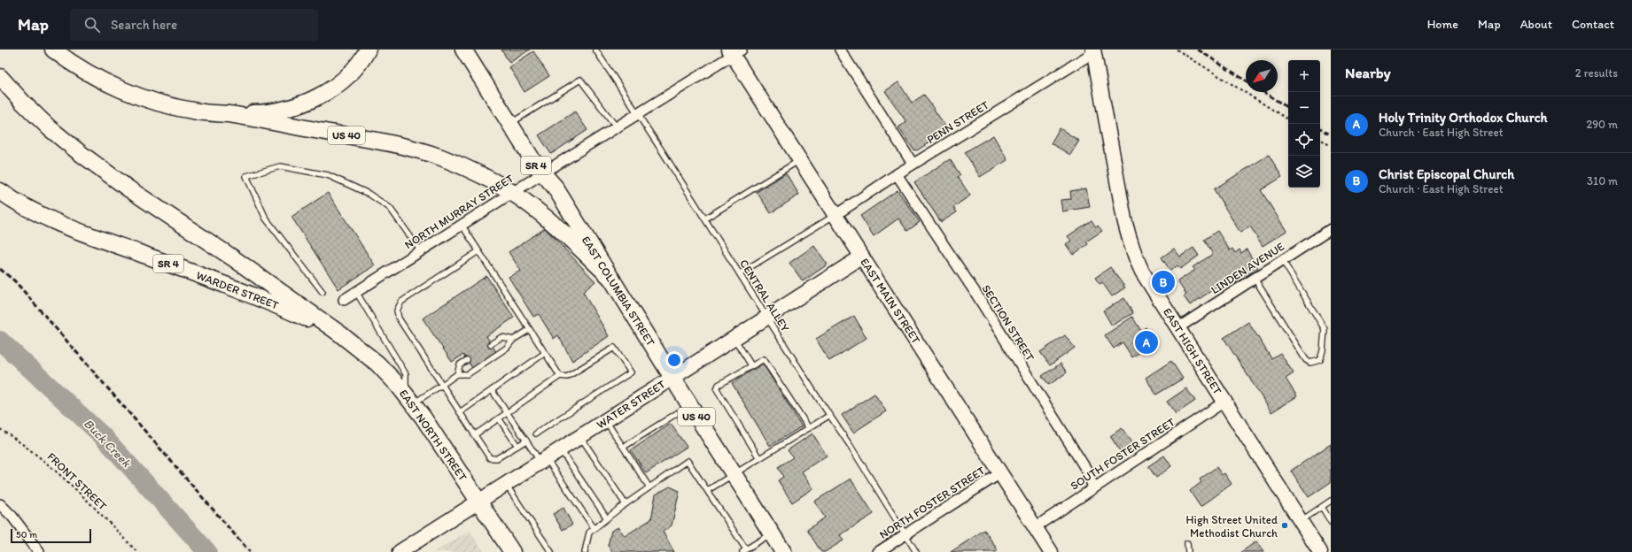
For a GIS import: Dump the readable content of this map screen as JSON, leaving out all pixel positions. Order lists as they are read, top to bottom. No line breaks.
{"streets":{"main road":["US 40","SR 4","WARDER STREET","EAST COLUMBIA STREET","EAST NORTH STREET"],"street":["PENN STREET","NORTH MURRAY STREET","LINDEN AVENUE","EAST MAIN STREET","SECTION STREET","EAST HIGH STREET","WATER STREET","SOUTH FOSTER STREET","NORTH FOSTER STREET"],"lane":["CENTRAL ALLEY"],"path":["FRONT STREET"]},"crossings":[["PENN STREET","EAST MAIN STREET"],["PENN STREET","SECTION STREET"],["PENN STREET","EAST HIGH STREET"],["US 40","NORTH MURRAY STREET"],["US 40","EAST COLUMBIA STREET"],["NORTH MURRAY STREET","EAST COLUMBIA STREET"],["NORTH MURRAY STREET","CENTRAL ALLEY"],["NORTH MURRAY STREET","EAST MAIN STREET"],["LINDEN AVENUE","EAST HIGH STREET"],["WARDER STREET","EAST NORTH STREET"],["EAST COLUMBIA STREET","WATER STREET"],["CENTRAL ALLEY","WATER STREET"],["CENTRAL ALLEY","NORTH FOSTER STREET"],["EAST MAIN STREET","WATER STREET"],["EAST MAIN STREET","SOUTH FOSTER STREET"],["EAST MAIN STREET","NORTH FOSTER STREET"],["SECTION STREET","SOUTH FOSTER STREET"],["EAST HIGH STREET","SOUTH FOSTER STREET"],["WATER STREET","EAST NORTH STREET"]],"water":["Buck Creek"],"places":["High Street United Methodist Church"],"scale_bar":"50 m","north":"bottom left","page":{"header":"Map","search":"Search here","nav":["Home","Map","About","Contact"],"heading":["Nearby","2 results"],"map_buttons":["+","−"],"list":[{"mark":"A","name":"Holy Trinity Orthodox Church","note":"Church · East High Street","value":"290 m"},{"mark":"B","name":"Christ Episcopal Church","note":"Church · East High Street","value":"310 m"}],"pins":["B","A"],"scale":"50 m"}}
